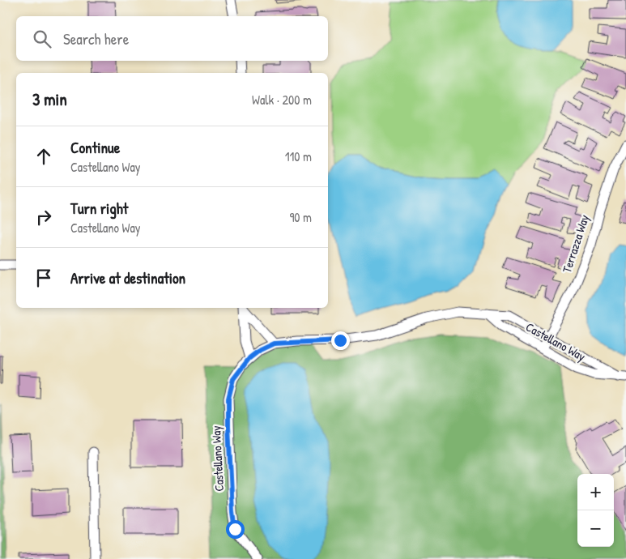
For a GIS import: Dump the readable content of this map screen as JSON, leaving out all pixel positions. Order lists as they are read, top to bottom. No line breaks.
{"streets":{"street":["Terrazza Way","Castellano Way"]},"crossings":[["Terrazza Way","Castellano Way"]],"page":{"search":"Search here","heading":["3 min","Walk · 200 m"],"list":[["Continue","Castellano Way","110 m"],["Turn right","Castellano Way","90 m"],"Arrive at destination"],"map_buttons":["+","−"]}}
